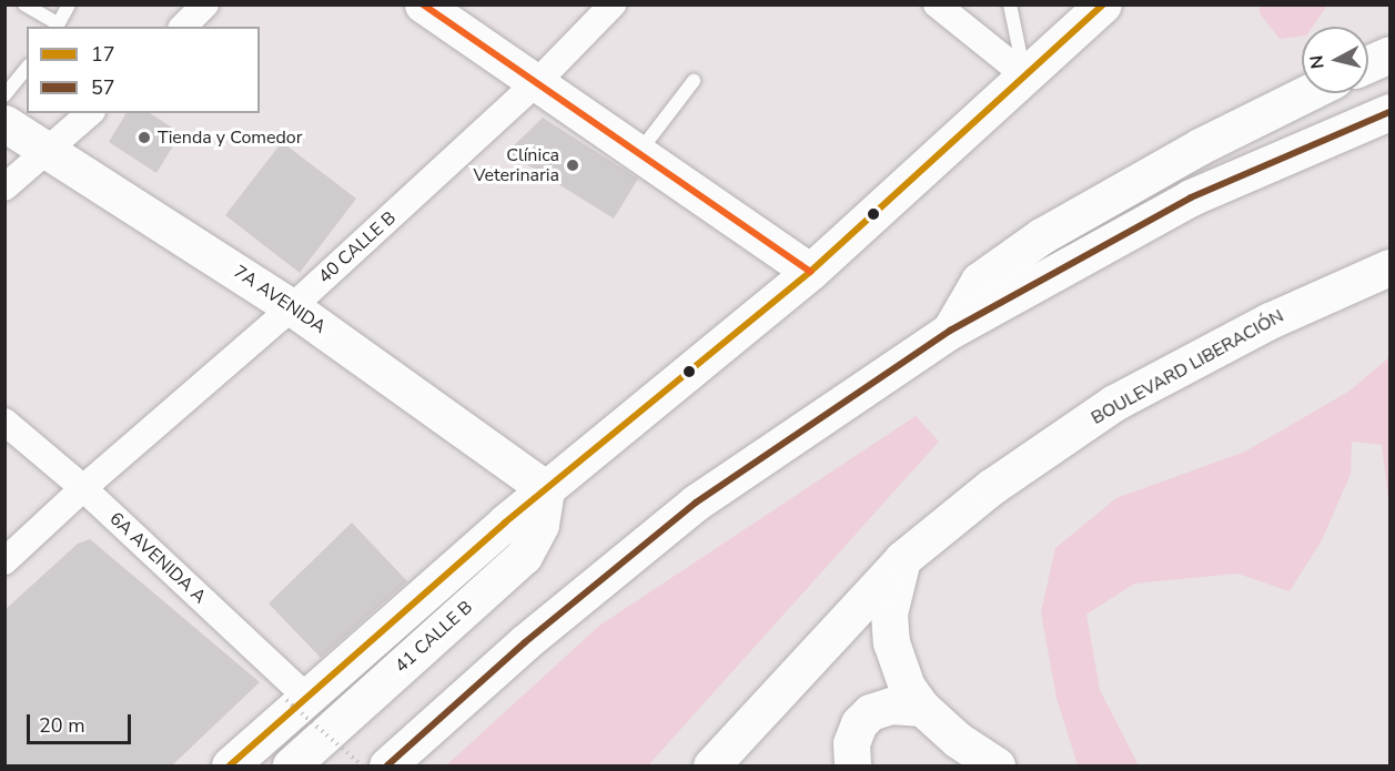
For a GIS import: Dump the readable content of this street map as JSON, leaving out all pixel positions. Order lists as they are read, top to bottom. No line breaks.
{"streets":{"main road":["7A AVENIDA","BOULEVARD LIBERACIÓN","41 CALLE B"],"street":["40 CALLE B","6A AVENIDA A"]},"crossings":[["40 CALLE B","7A AVENIDA"],["40 CALLE B","6A AVENIDA A"],["7A AVENIDA","41 CALLE B"]],"places":["Tienda y Comedor","Clínica Veterinaria"],"lines":["transit line 17","transit line 57"],"legend":["17","57"],"scale_bar":"20 m","north":"left"}
